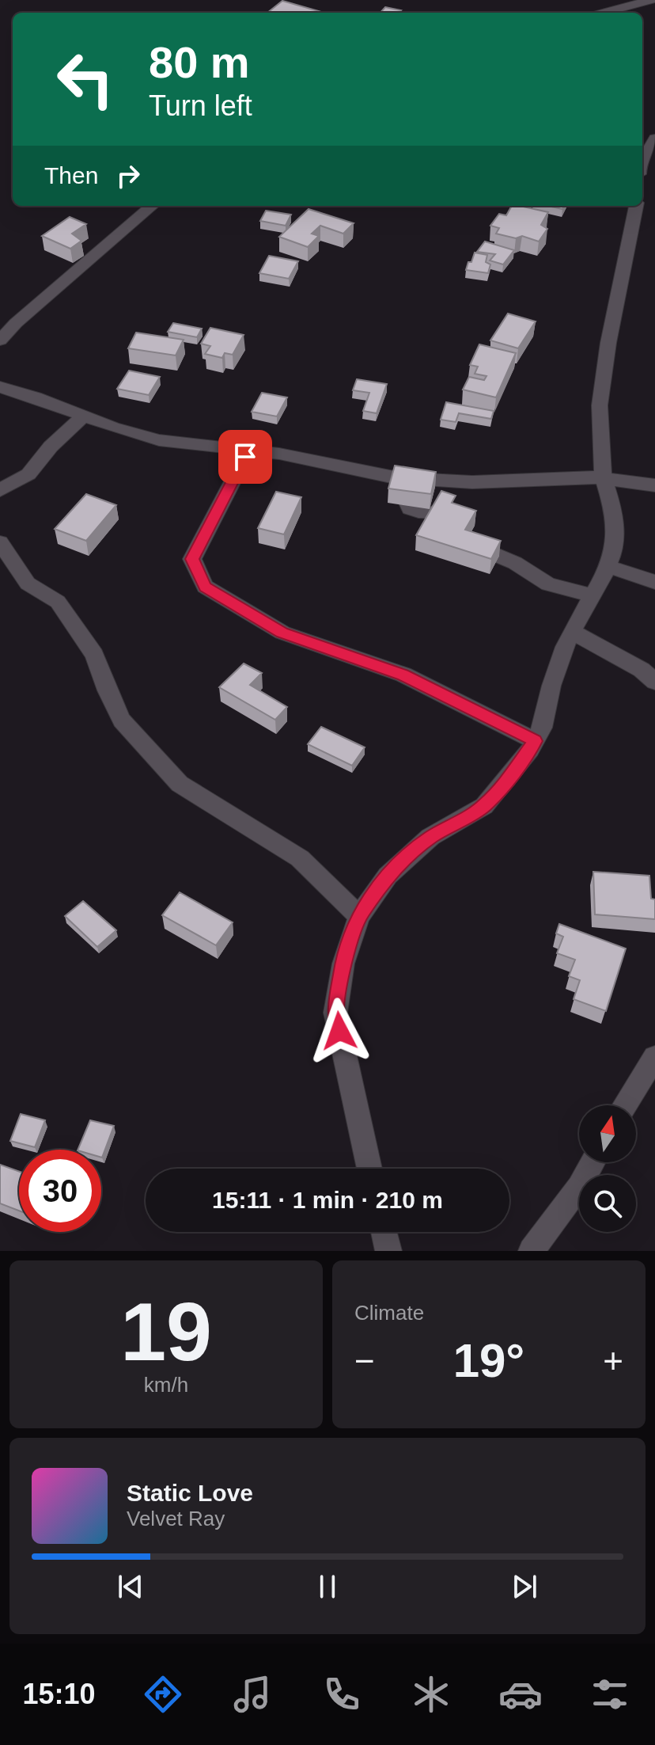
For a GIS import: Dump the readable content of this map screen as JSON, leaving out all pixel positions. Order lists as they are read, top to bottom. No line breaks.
{"north":"top","page":{"turn":["80 m","Turn left"],"then":"Then","limit":"30","trip":"15:11 · 1 min · 210 m","tile":[["19","km/h"],"Climate"],"heat":["−","19°","+"],"song":["Static Love","Velvet Ray"],"tabs":"15:10"}}
